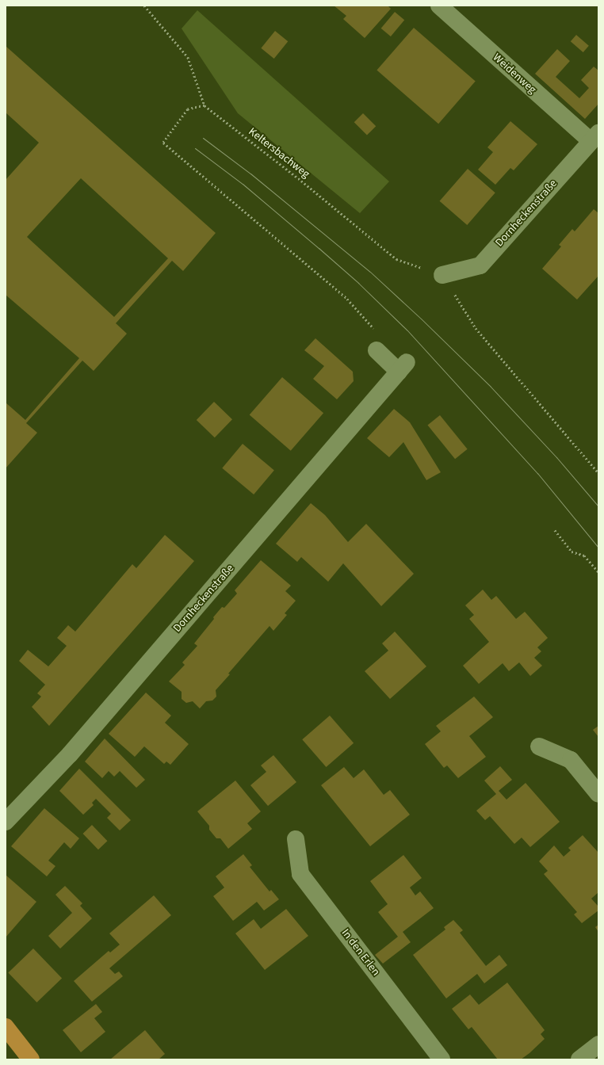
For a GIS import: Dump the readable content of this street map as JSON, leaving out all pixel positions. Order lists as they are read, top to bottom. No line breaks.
{"streets":{"street":["Weidenweg","Dornheckenstraße","In den Erlen"],"path":["Keltersbachweg"]},"crossings":[["Weidenweg","Dornheckenstraße"],["Keltersbachweg","Dornheckenstraße"]]}
